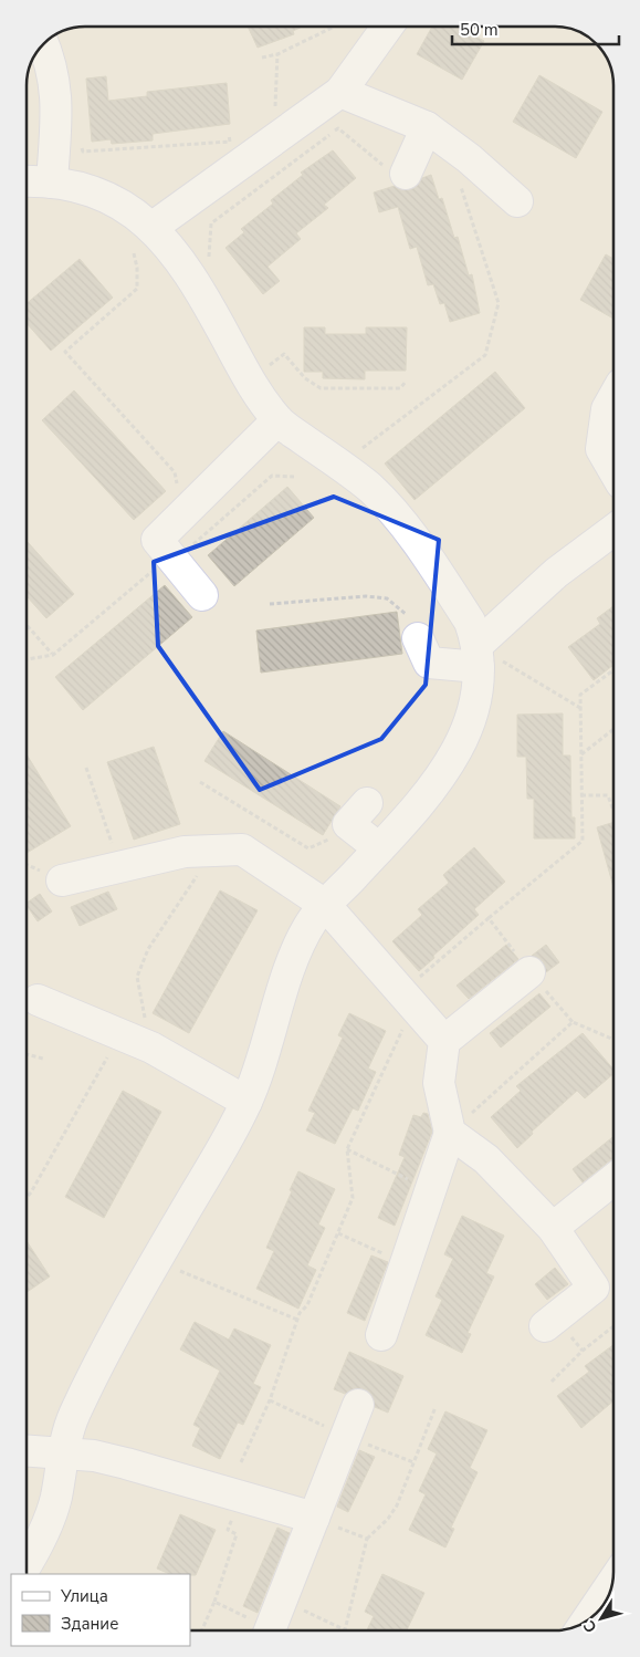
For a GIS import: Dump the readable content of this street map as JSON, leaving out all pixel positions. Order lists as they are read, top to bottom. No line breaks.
{"legend":["Улица","Здание"],"scale_bar":"50 m","north":"bottom left"}
